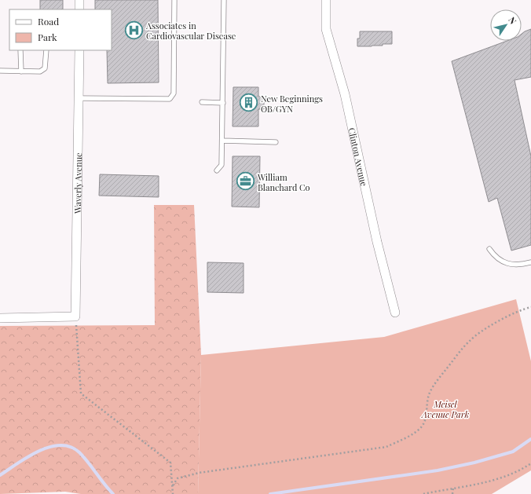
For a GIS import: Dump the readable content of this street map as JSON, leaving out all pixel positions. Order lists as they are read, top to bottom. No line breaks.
{"streets":{"street":["Clinton Avenue","Waverly Avenue"]},"parks":["Meisel Avenue Park"],"places":{"hospital":["Associates in Cardiovascular Disease"],"building":["New Beginnings OB/GYN"],"office":["William Blanchard Co"]},"legend":["Road","Park"],"north":"top right"}
